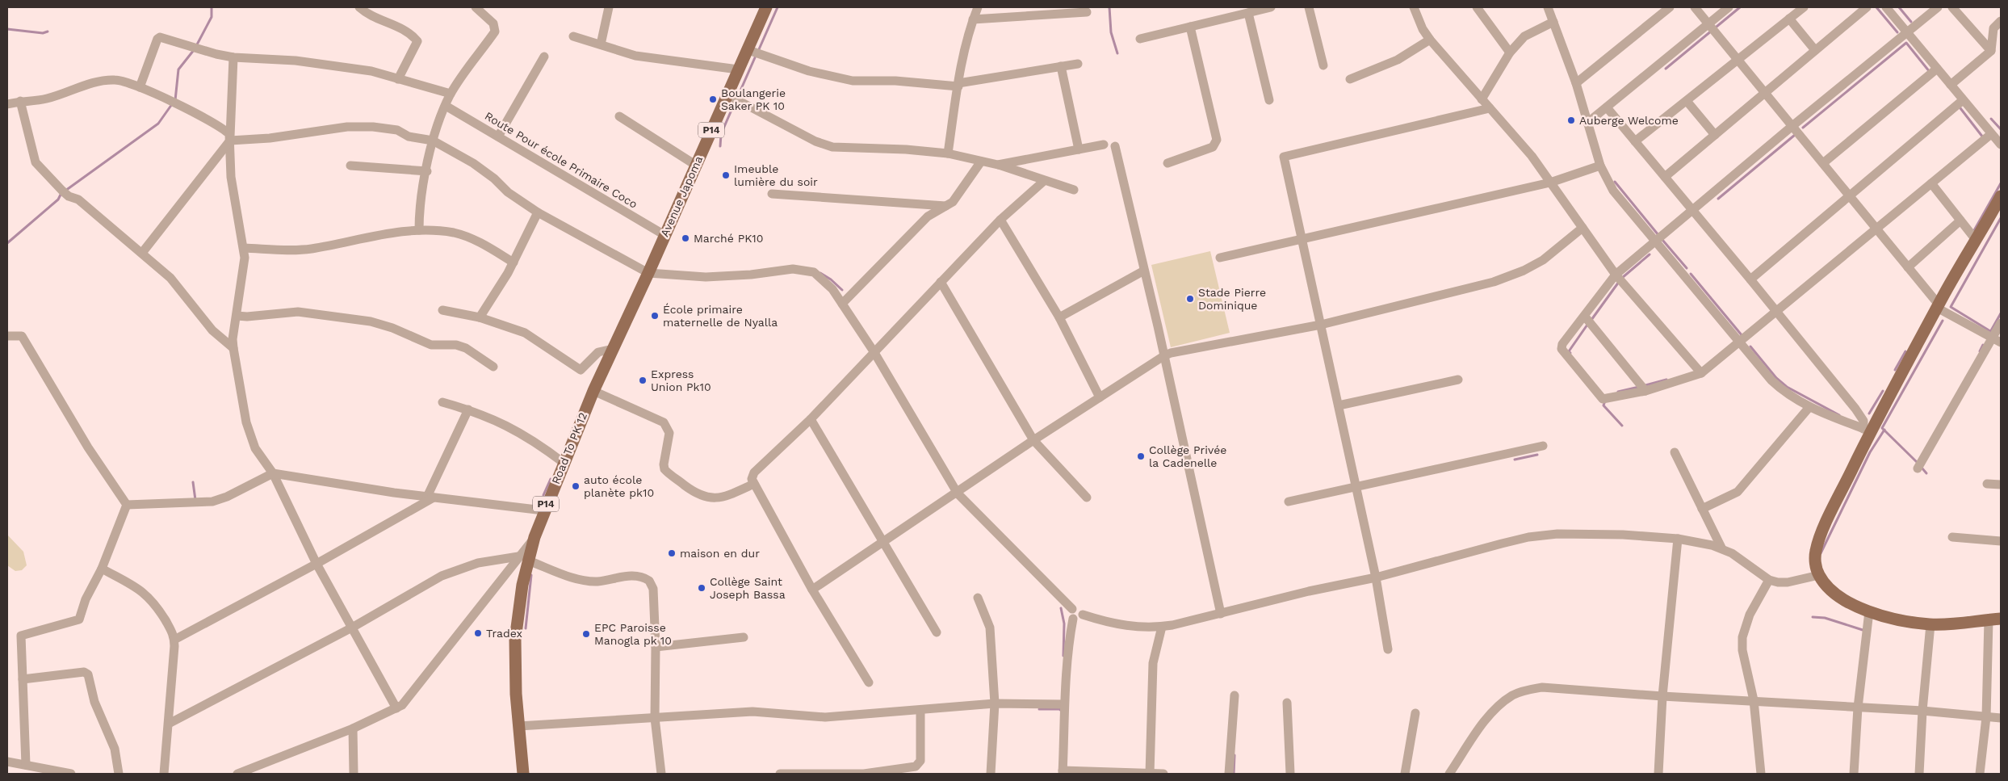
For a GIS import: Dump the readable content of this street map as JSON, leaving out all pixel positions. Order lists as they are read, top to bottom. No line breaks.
{"streets":{"main road":["P14","Avenue Japoma","Road To PK 12"],"street":["Route Pour école Primaire Coco"]},"crossings":[["Route Pour école Primaire Coco","Avenue Japoma"],["Avenue Japoma","Road To PK 12"]],"places":["Boulangerie Saker PK 10","Auberge Welcome","Imeuble lumière du soir","Marché PK10","Stade Pierre Dominique","École primaire maternelle de Nyalla","Express Union Pk10","Collège Privée la Cadenelle","auto école planète pk10","maison en dur","Collège Saint Joseph Bassa","Tradex","EPC Paroisse Manogla pk 10"]}
